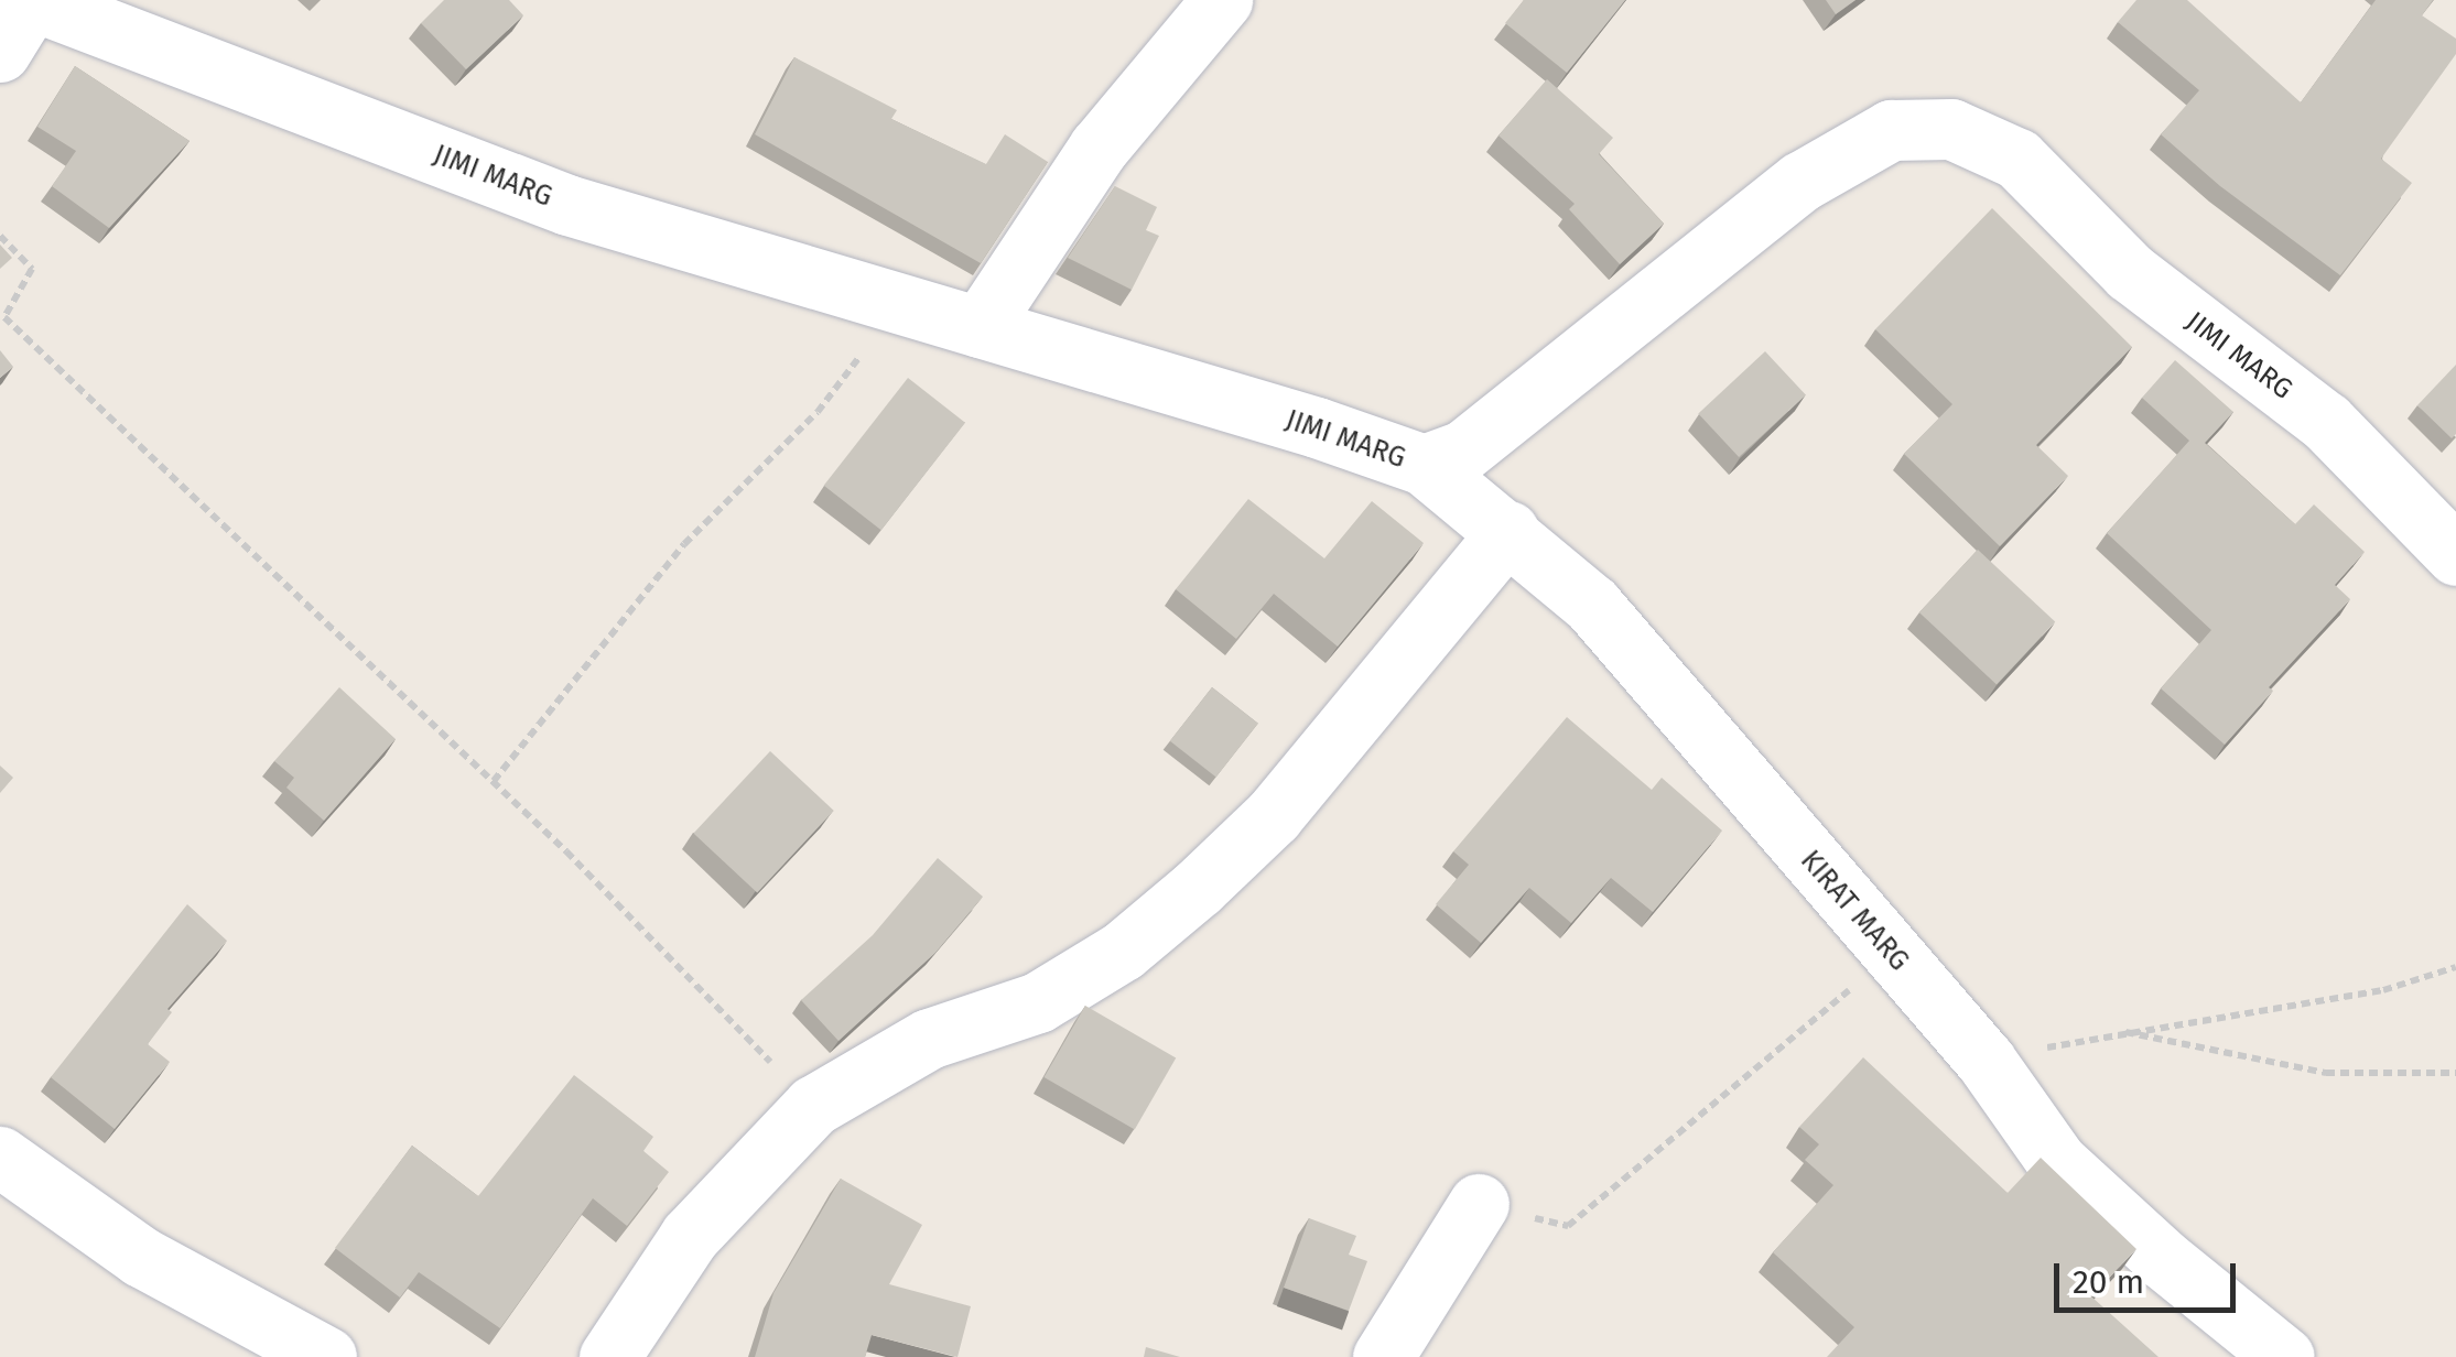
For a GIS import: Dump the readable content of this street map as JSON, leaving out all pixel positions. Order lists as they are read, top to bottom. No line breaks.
{"streets":{"street":["JIMI MARG","KIRAT MARG"]},"crossings":[["JIMI MARG","KIRAT MARG"]],"scale_bar":"20 m"}
